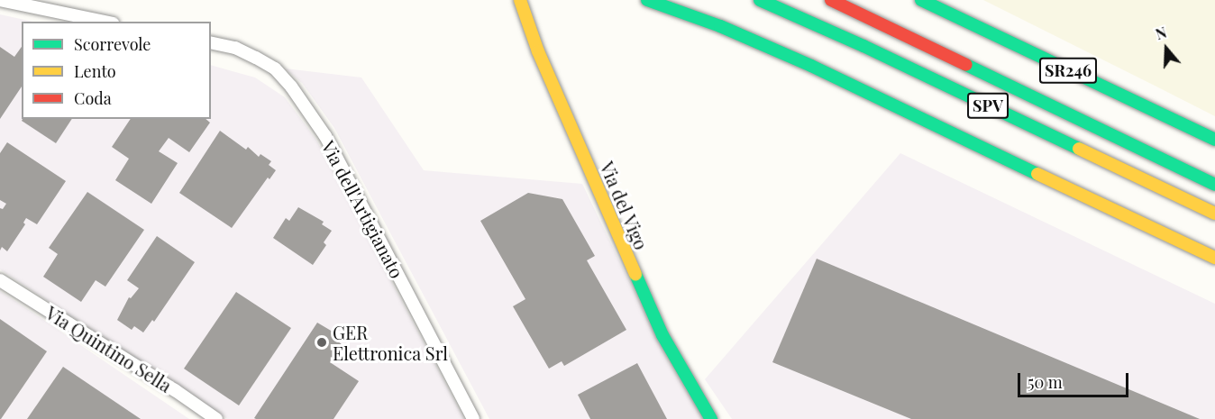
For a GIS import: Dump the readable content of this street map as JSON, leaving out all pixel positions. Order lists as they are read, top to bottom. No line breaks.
{"streets":{"main road":["SR246","SPV","Via del Vigo"],"street":["Via dell'Artigianato","Via Quintino Sella"]},"places":["GER Elettronica Srl"],"legend":["Scorrevole","Lento","Coda"],"scale_bar":"50 m","north":"top"}
